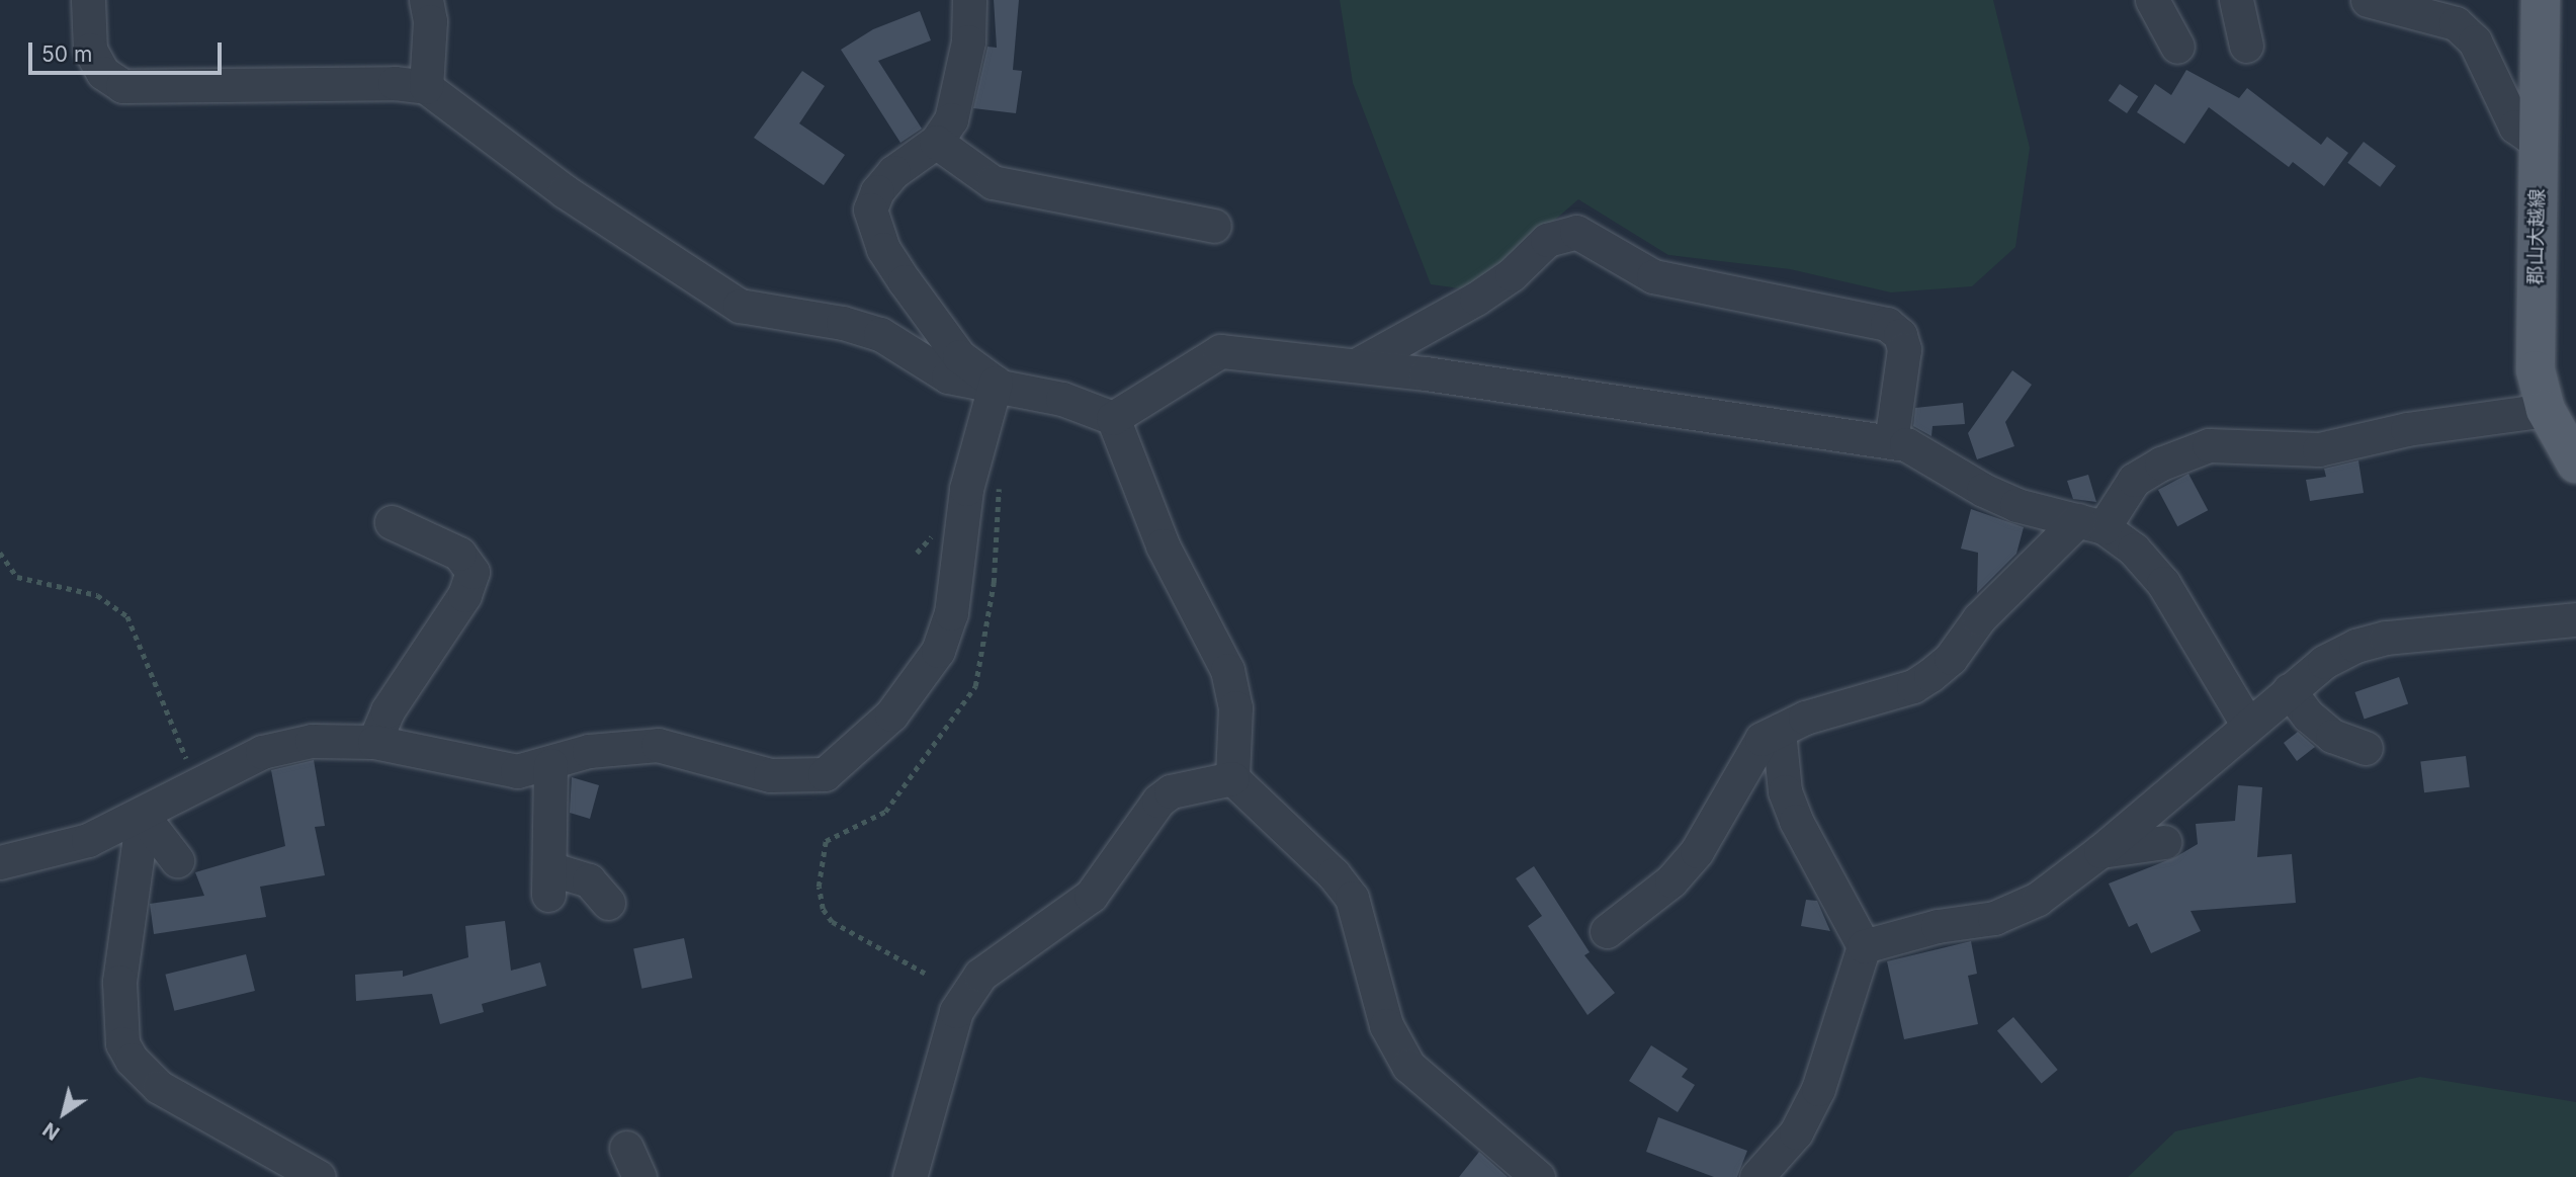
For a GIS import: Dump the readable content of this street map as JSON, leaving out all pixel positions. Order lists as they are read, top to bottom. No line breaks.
{"streets":{"main road":["郡山大越線"]},"scale_bar":"50 m","north":"bottom left"}
